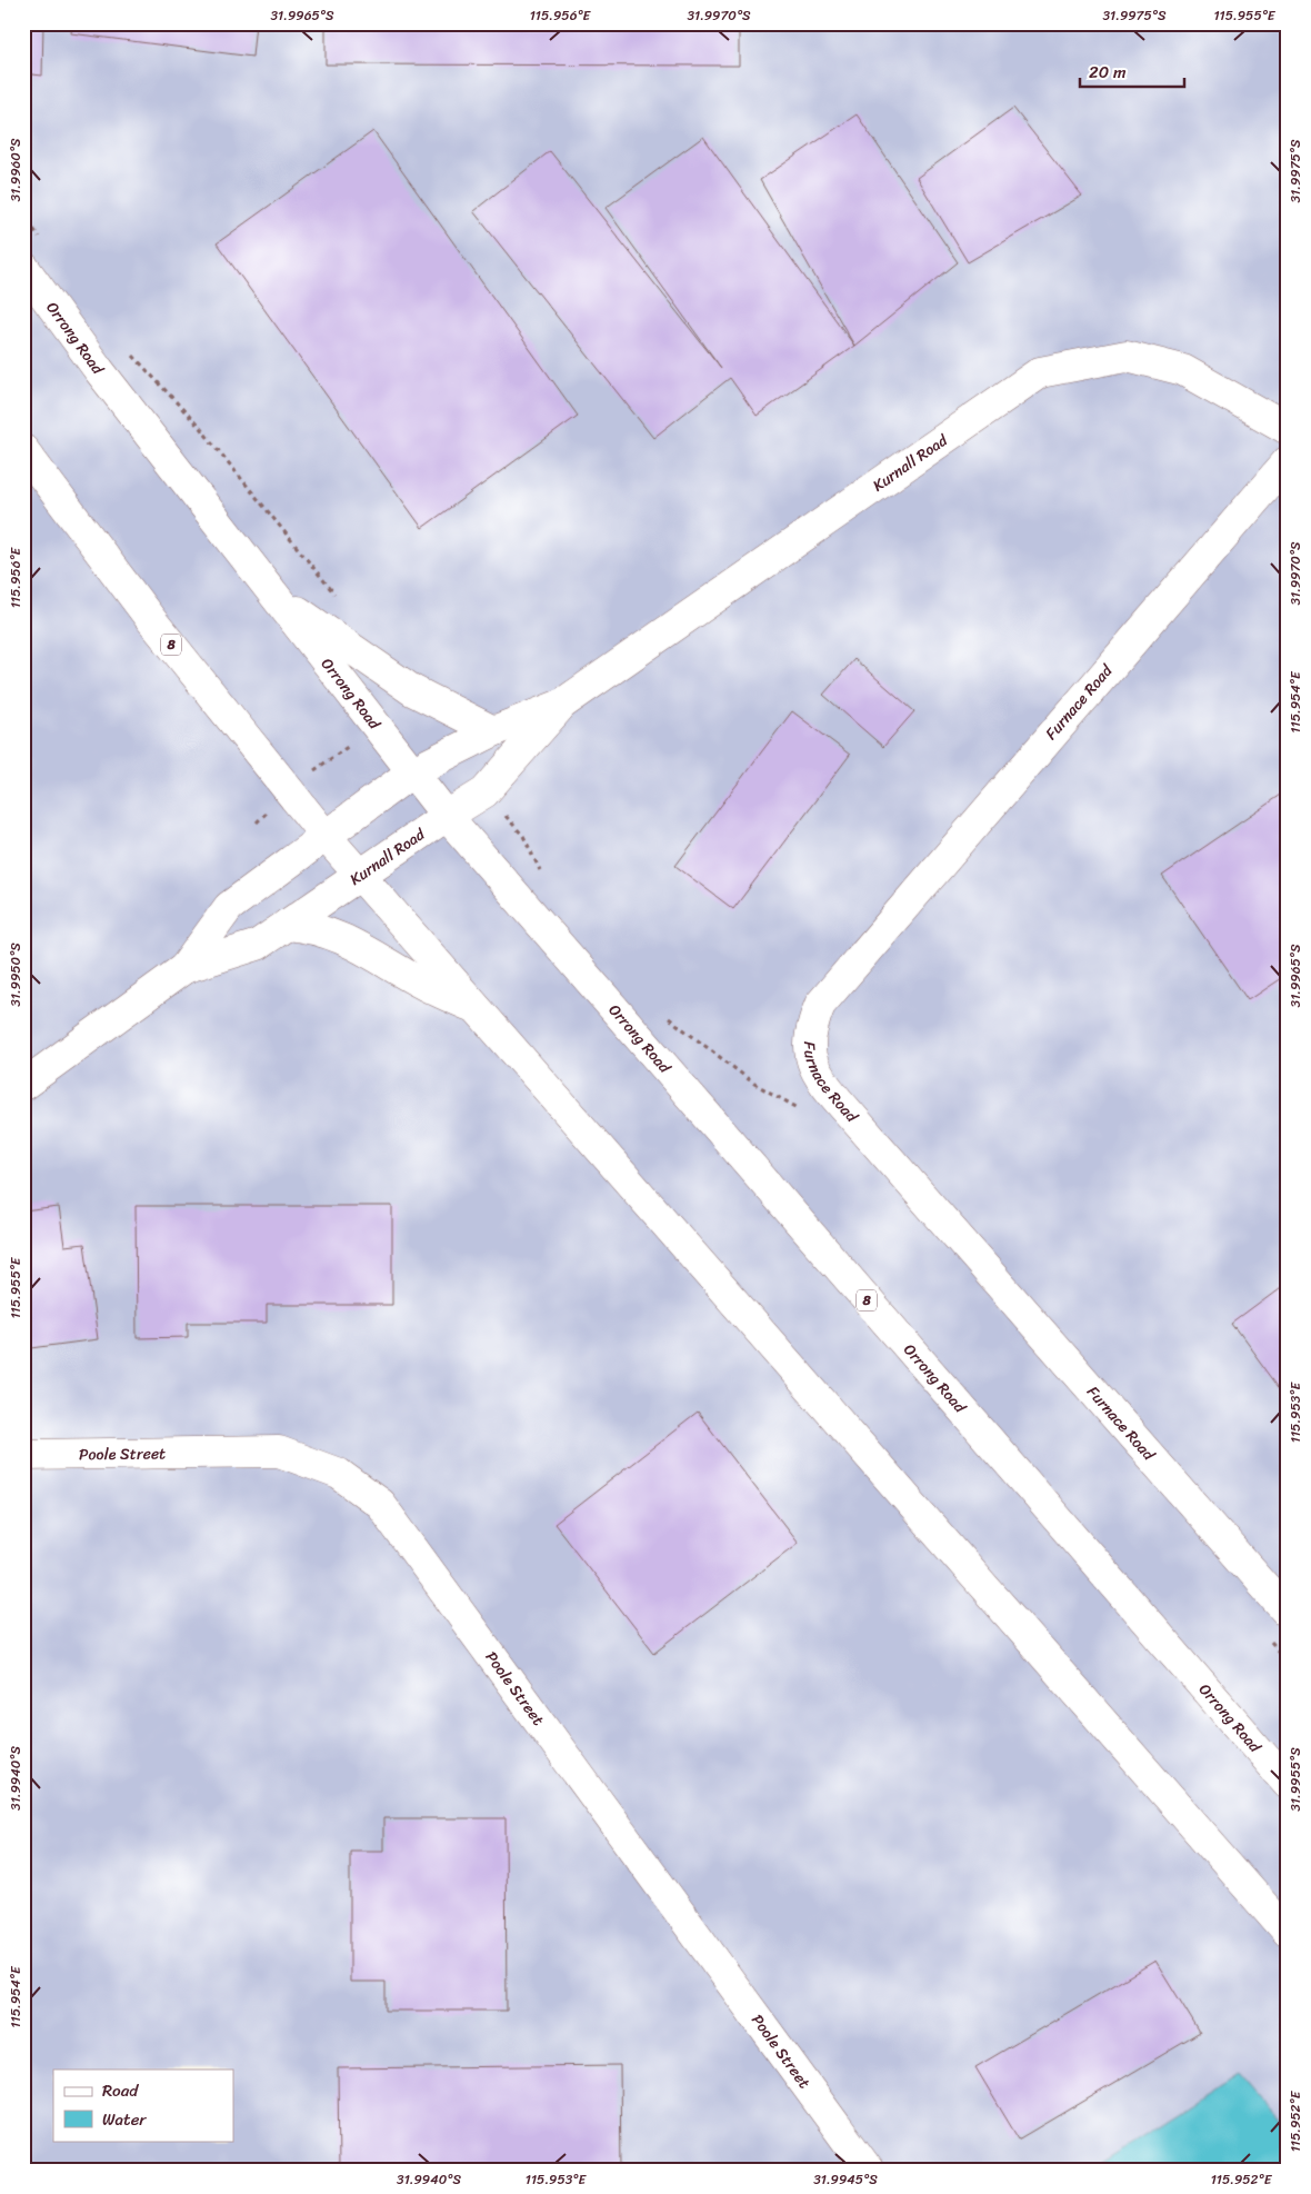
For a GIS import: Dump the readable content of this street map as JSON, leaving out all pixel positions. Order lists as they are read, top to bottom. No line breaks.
{"streets":{"main road":["Orrong Road","Kurnall Road","8","Furnace Road","Poole Street"]},"crossings":[["Orrong Road","Kurnall Road"],["Kurnall Road","8"]],"legend":["Road","Water"],"scale_bar":"20 m","coordinates":["31.9965°S","115.956°E","31.9970°S","31.9975°S","115.955°E","31.9960°S","115.954°E","31.9950°S","115.953°E","31.9940°S","31.9955°S","115.952°E","31.9945°S"]}
